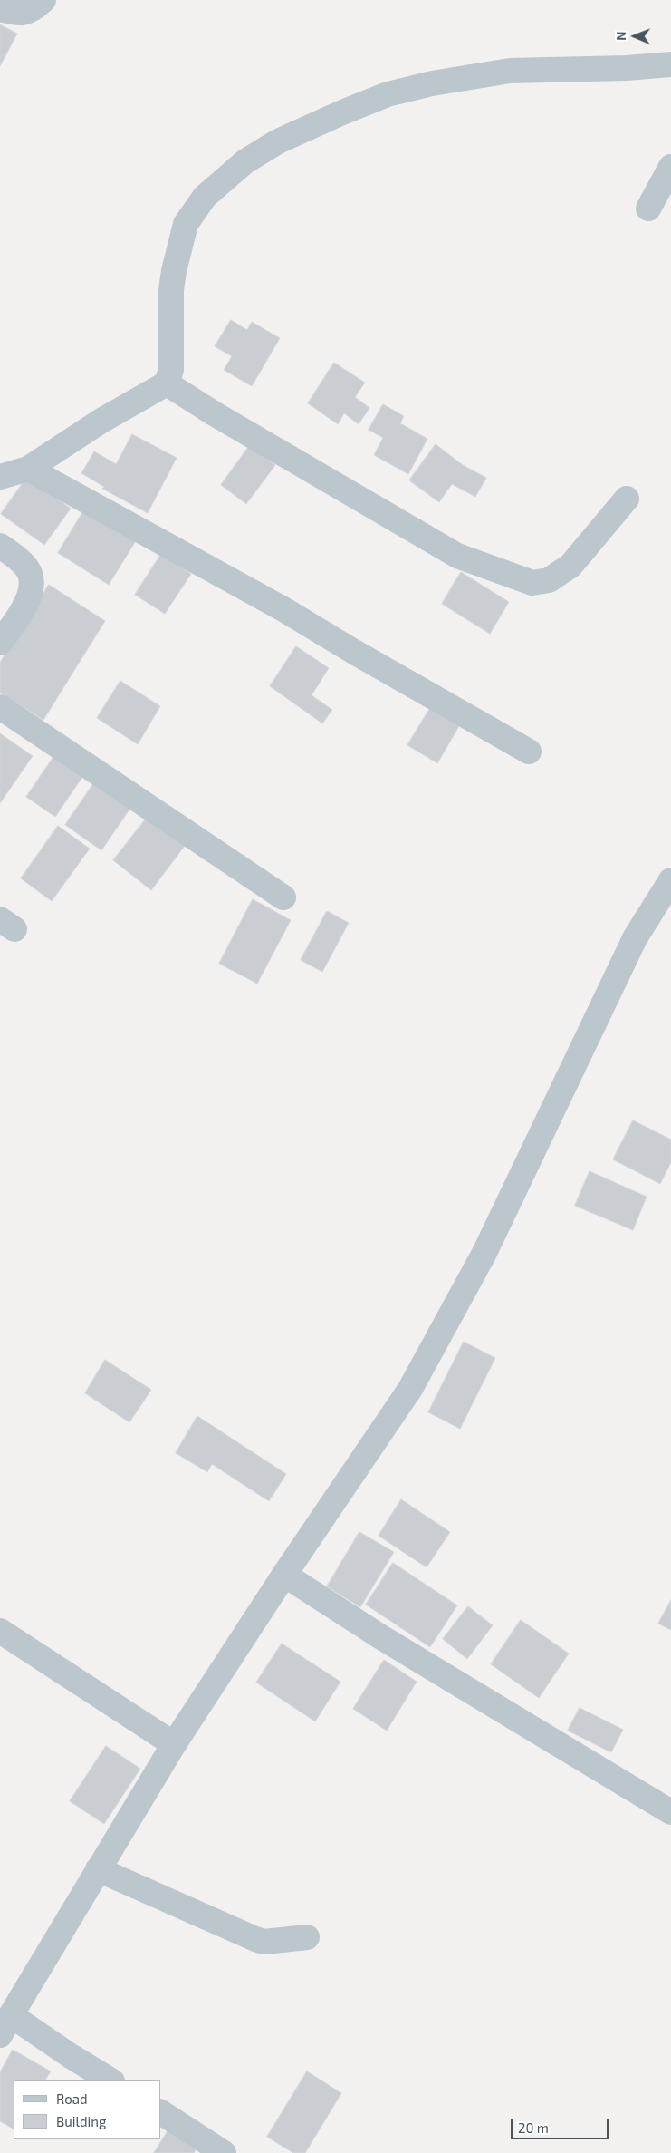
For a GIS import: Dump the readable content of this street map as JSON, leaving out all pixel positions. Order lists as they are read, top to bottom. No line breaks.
{"legend":["Road","Building"],"scale_bar":"20 m","north":"left"}
